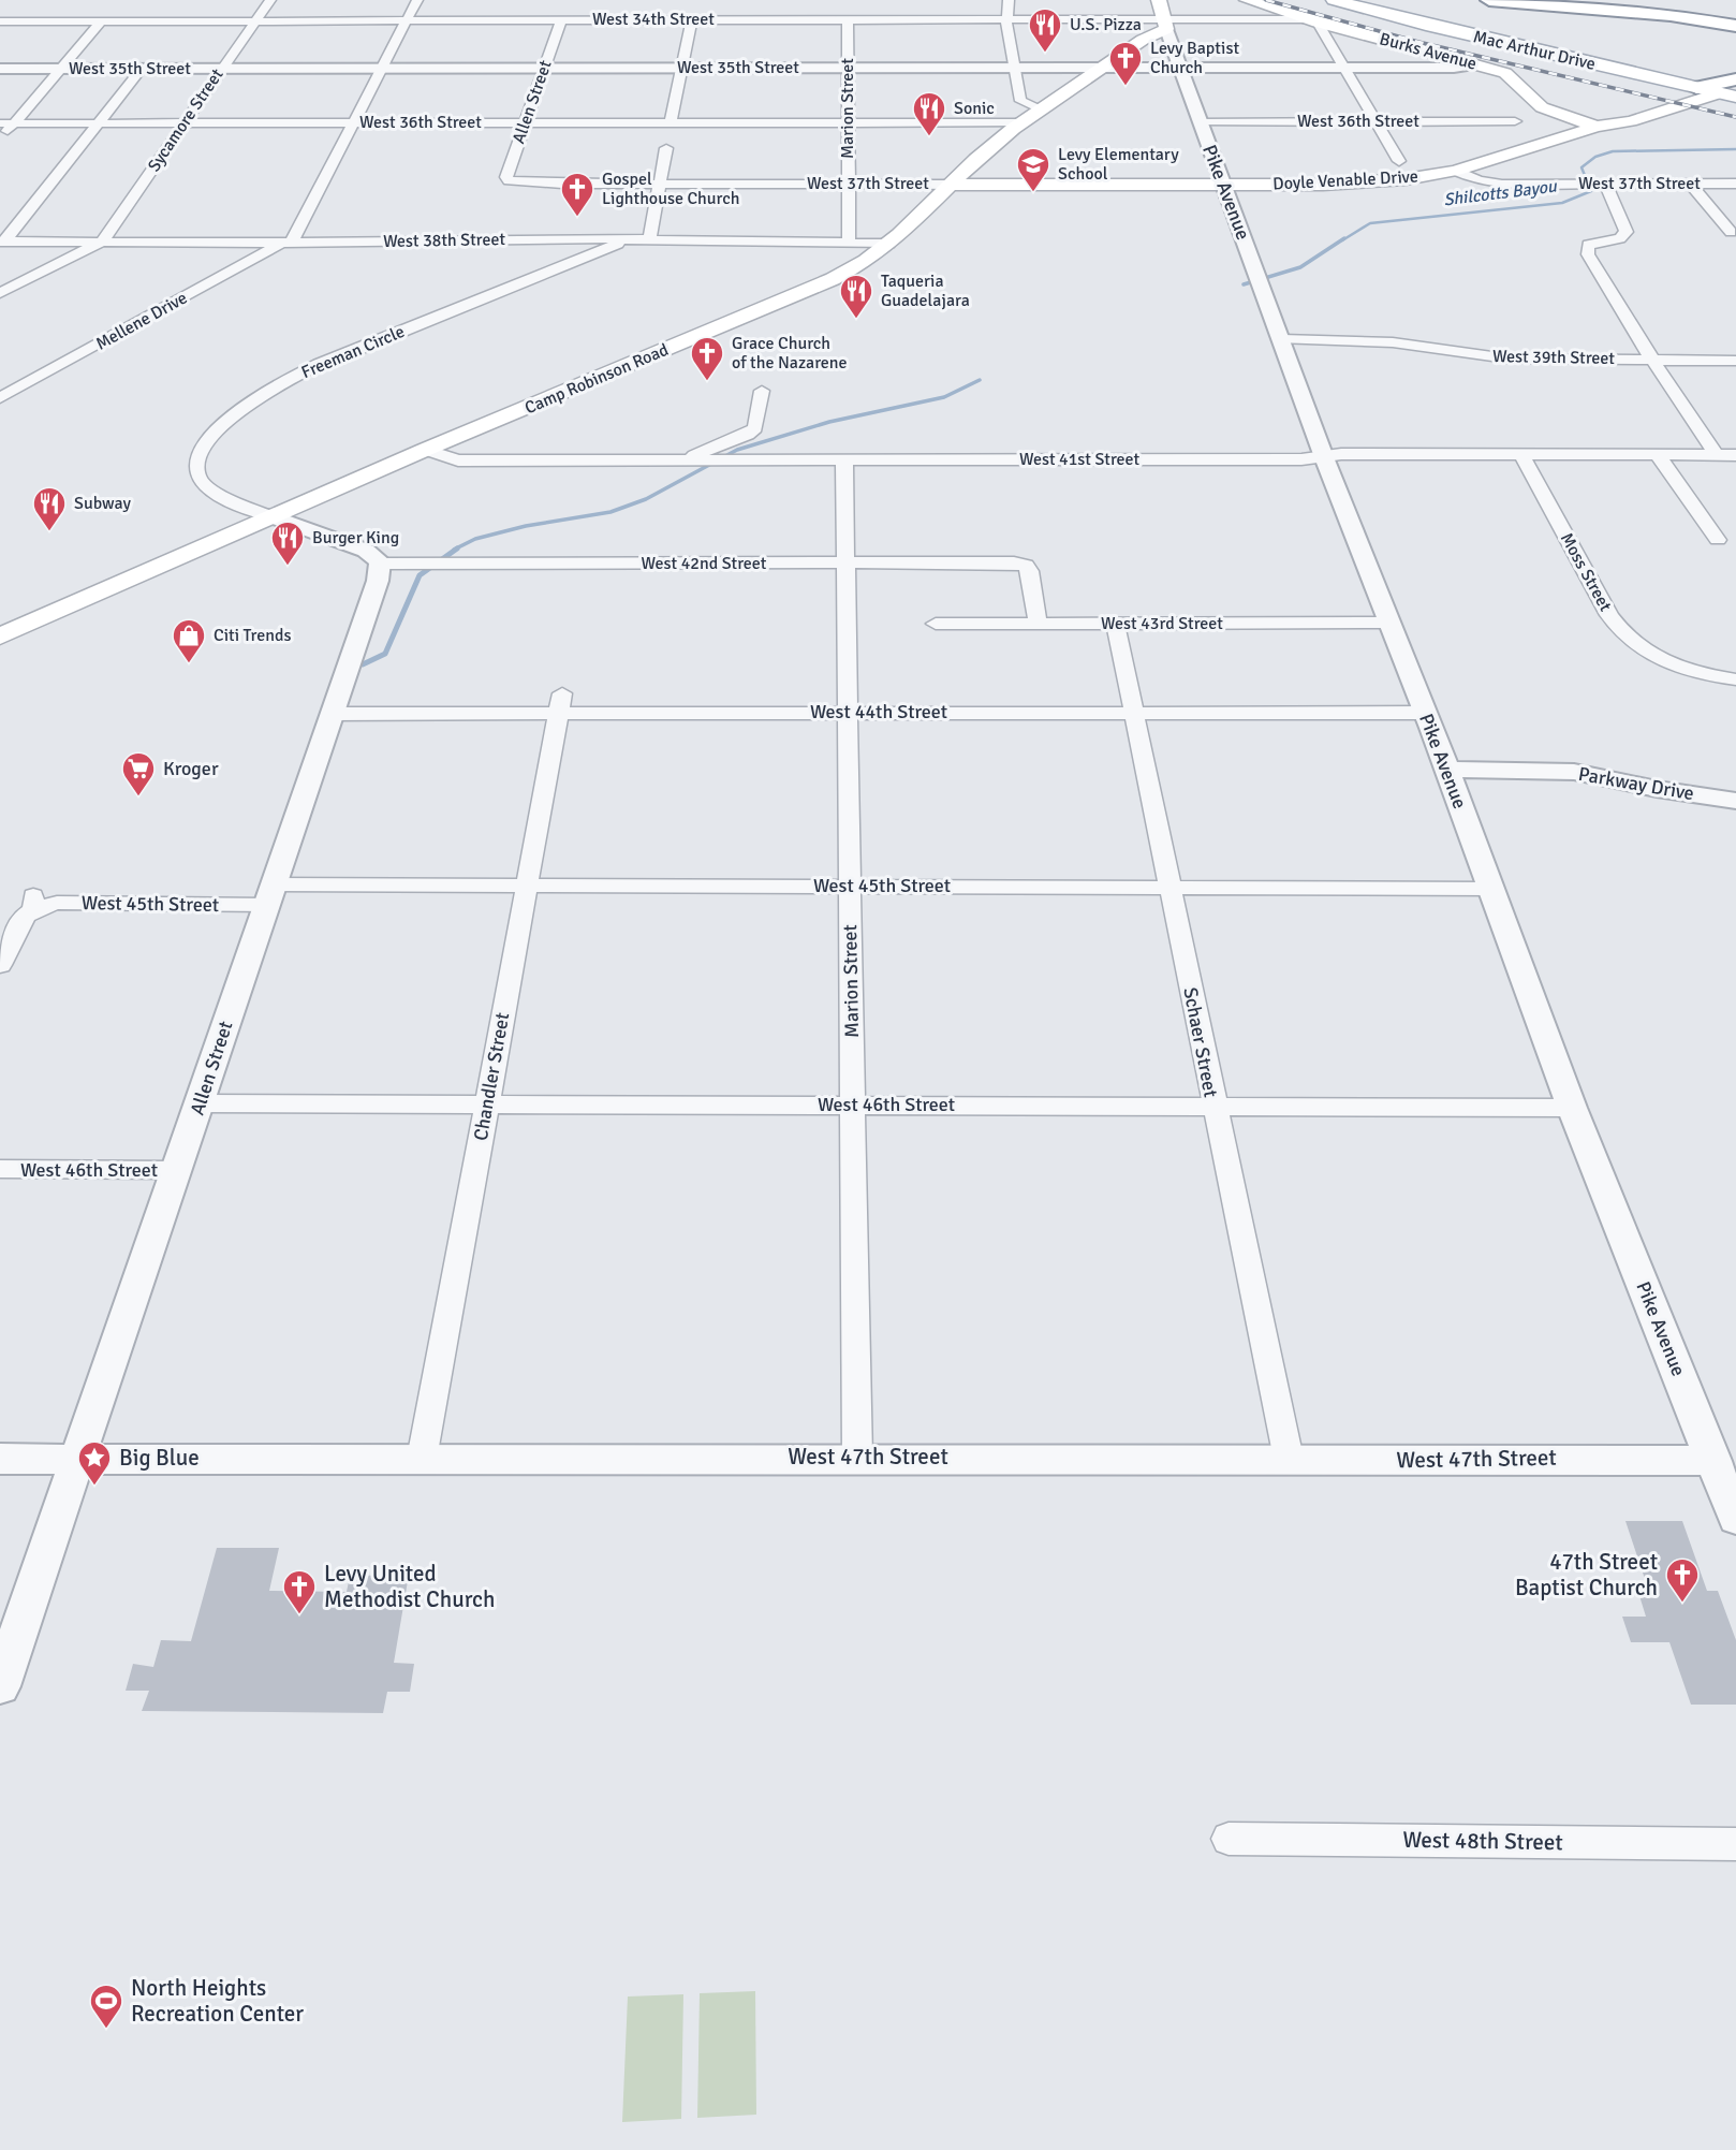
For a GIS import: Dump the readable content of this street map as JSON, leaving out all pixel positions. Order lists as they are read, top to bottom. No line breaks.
{"streets":{"main road":["Mac Arthur Drive","Burks Avenue","Doyle Venable Drive","West 37th Street","Pike Avenue","Camp Robinson Road"],"street":["West 34th Street","West 35th Street","Allen Street","Marion Street","Sycamore Street","West 36th Street","West 38th Street","Mellene Drive","Freeman Circle","West 39th Street","West 41st Street","West 42nd Street","Moss Street","West 43rd Street","West 44th Street","Parkway Drive","West 45th Street","Schaer Street","Chandler Street","West 46th Street","West 47th Street","West 48th Street"]},"crossings":[["West 34th Street","Burks Avenue"],["West 34th Street","Allen Street"],["West 34th Street","Marion Street"],["West 34th Street","Sycamore Street"],["West 34th Street","Pike Avenue"],["West 34th Street","Camp Robinson Road"],["Mac Arthur Drive","Doyle Venable Drive"],["Burks Avenue","West 35th Street"],["Burks Avenue","Doyle Venable Drive"],["West 35th Street","Allen Street"],["West 35th Street","Marion Street"],["West 35th Street","Sycamore Street"],["West 35th Street","Pike Avenue"],["West 35th Street","Camp Robinson Road"],["Allen Street","West 36th Street"],["Allen Street","West 37th Street"],["Allen Street","West 42nd Street"],["Allen Street","West 44th Street"],["Allen Street","West 45th Street"],["Allen Street","West 46th Street"],["Allen Street","West 47th Street"],["Marion Street","West 36th Street"],["Marion Street","West 37th Street"],["Marion Street","West 38th Street"],["Marion Street","West 41st Street"],["Marion Street","West 42nd Street"],["Marion Street","West 44th Street"],["Marion Street","West 45th Street"],["Marion Street","West 46th Street"],["Marion Street","West 47th Street"],["Sycamore Street","West 36th Street"],["Sycamore Street","West 38th Street"],["West 36th Street","Pike Avenue"],["West 36th Street","Camp Robinson Road"],["Doyle Venable Drive","West 37th Street"],["Doyle Venable Drive","Pike Avenue"],["West 37th Street","Pike Avenue"],["West 37th Street","Camp Robinson Road"],["Pike Avenue","West 39th Street"],["Pike Avenue","Camp Robinson Road"],["Pike Avenue","West 41st Street"],["Pike Avenue","West 43rd Street"],["Pike Avenue","West 44th Street"],["Pike Avenue","Parkway Drive"],["Pike Avenue","West 45th Street"],["Pike Avenue","West 46th Street"],["Pike Avenue","West 47th Street"],["West 38th Street","Mellene Drive"],["West 38th Street","Freeman Circle"],["West 38th Street","Camp Robinson Road"],["Freeman Circle","Camp Robinson Road"],["Camp Robinson Road","West 41st Street"],["West 41st Street","Moss Street"],["West 42nd Street","West 43rd Street"],["West 43rd Street","Schaer Street"],["West 44th Street","Parkway Drive"],["West 44th Street","Schaer Street"],["West 44th Street","Chandler Street"],["West 45th Street","Schaer Street"],["West 45th Street","Chandler Street"],["Schaer Street","West 46th Street"],["Schaer Street","West 47th Street"],["Chandler Street","West 46th Street"],["Chandler Street","West 47th Street"]],"water":["Shilcotts Bayou"],"places":{"restaurant":["U.S. Pizza","Sonic","Taqueria Guadelajara","Subway","Burger King"],"church":["Levy Baptist Church","Gospel Lighthouse Church","Grace Church of the Nazarene","47th Street Baptist Church","Levy United Methodist Church"],"school or university":["Levy Elementary School"],"shop":["Citi Trends"],"supermarket":["Kroger"],"place":["Big Blue"],"sports":["North Heights Recreation Center"]}}
